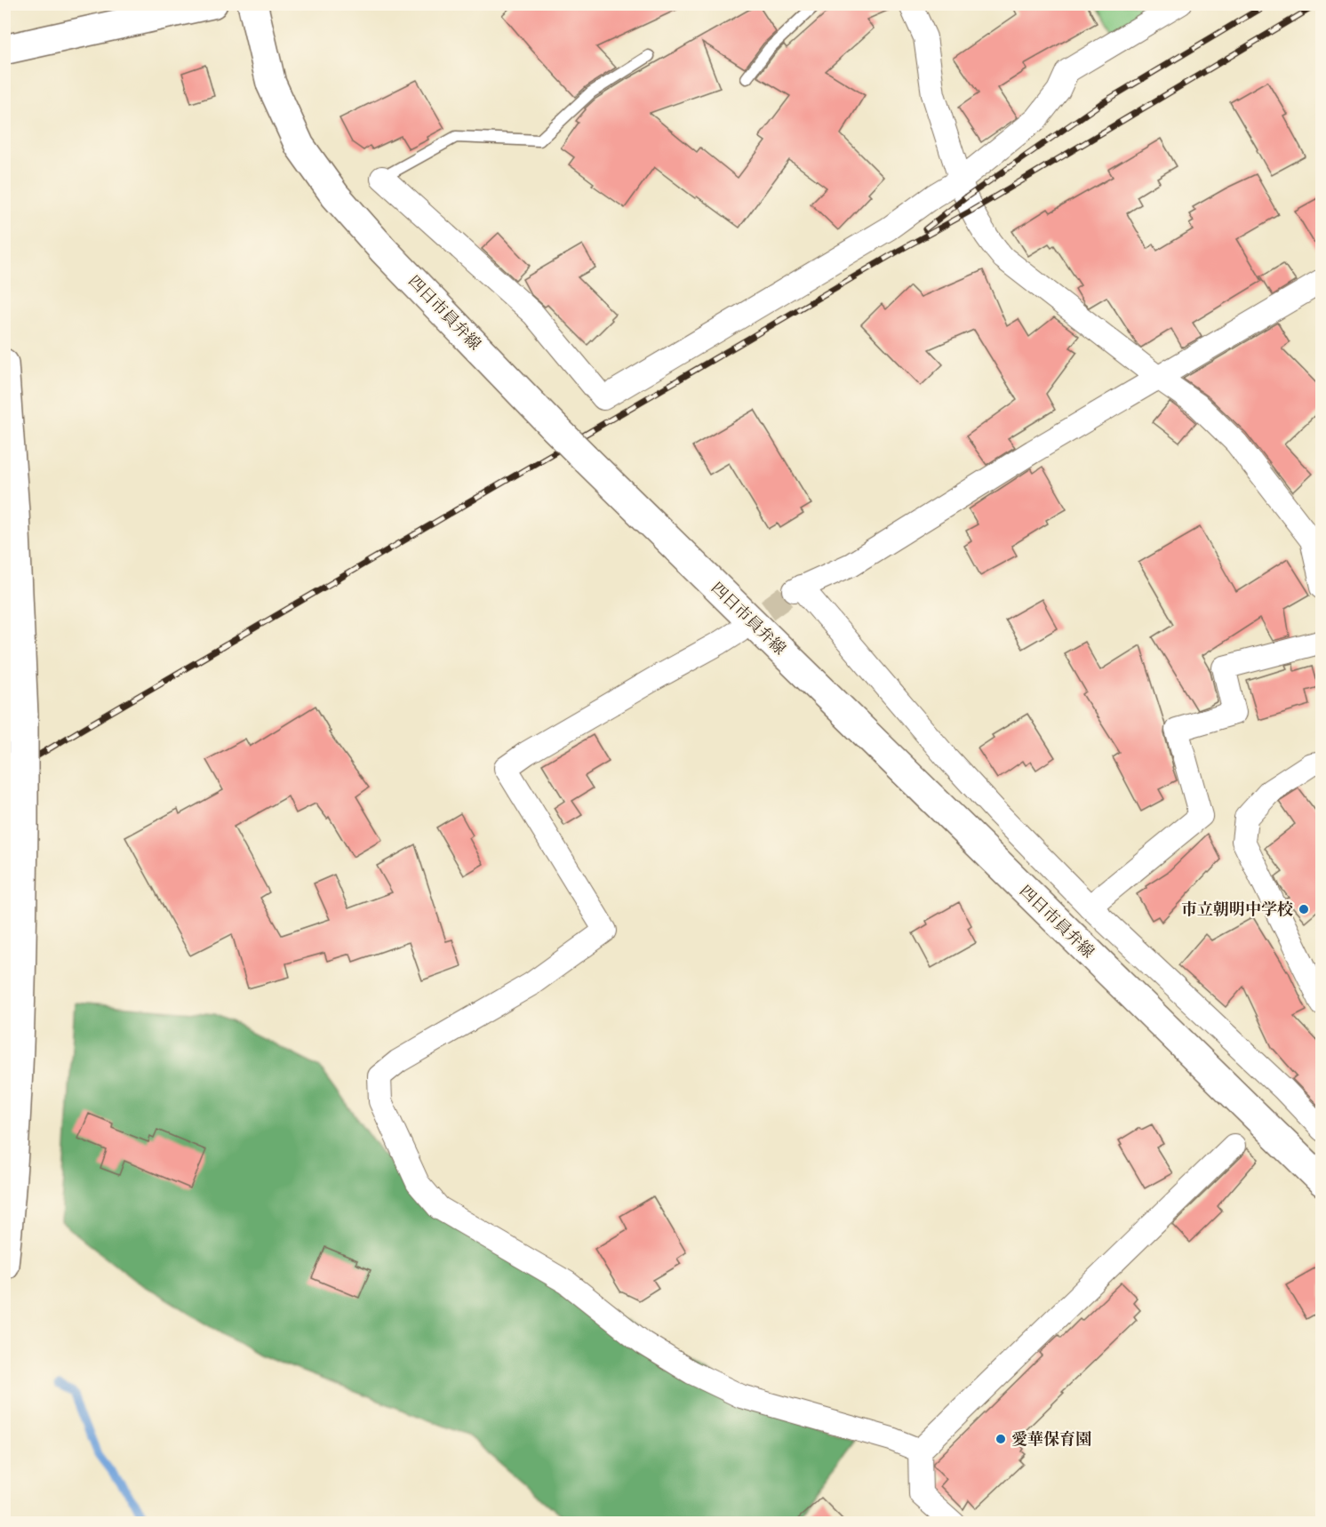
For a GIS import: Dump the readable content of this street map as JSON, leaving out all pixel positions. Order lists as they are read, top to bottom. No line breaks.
{"streets":{"main road":["四日市員弁線"]},"places":["市立朝明中学校","愛華保育園"]}
